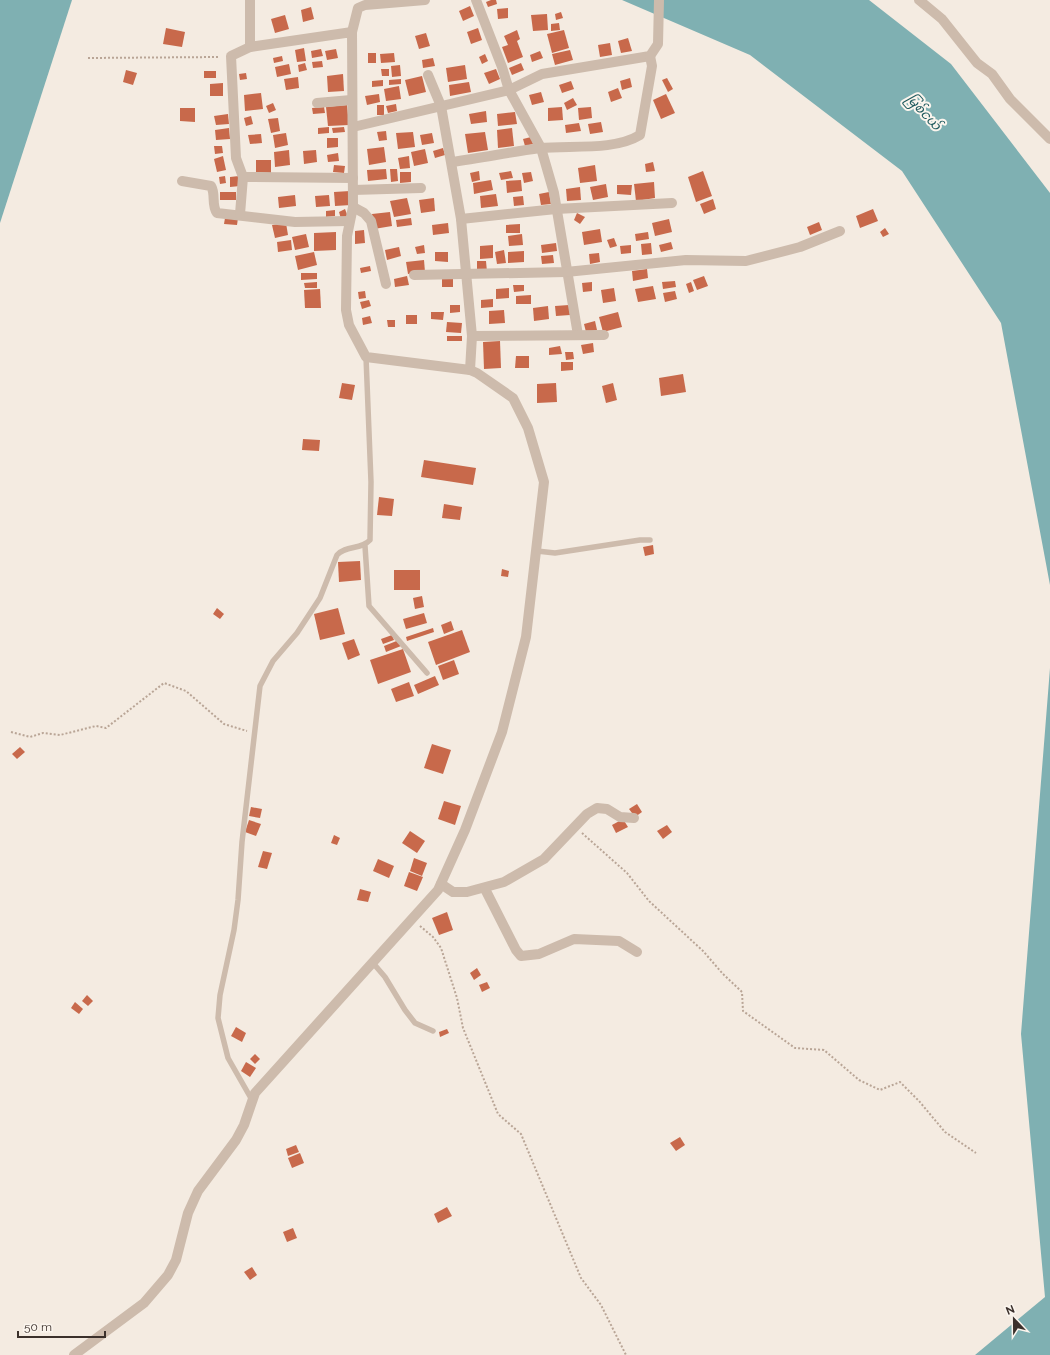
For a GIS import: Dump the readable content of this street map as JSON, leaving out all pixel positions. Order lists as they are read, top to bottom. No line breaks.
{"water":["မြစ်ငယ်"],"scale_bar":"50 m","north":"top"}
